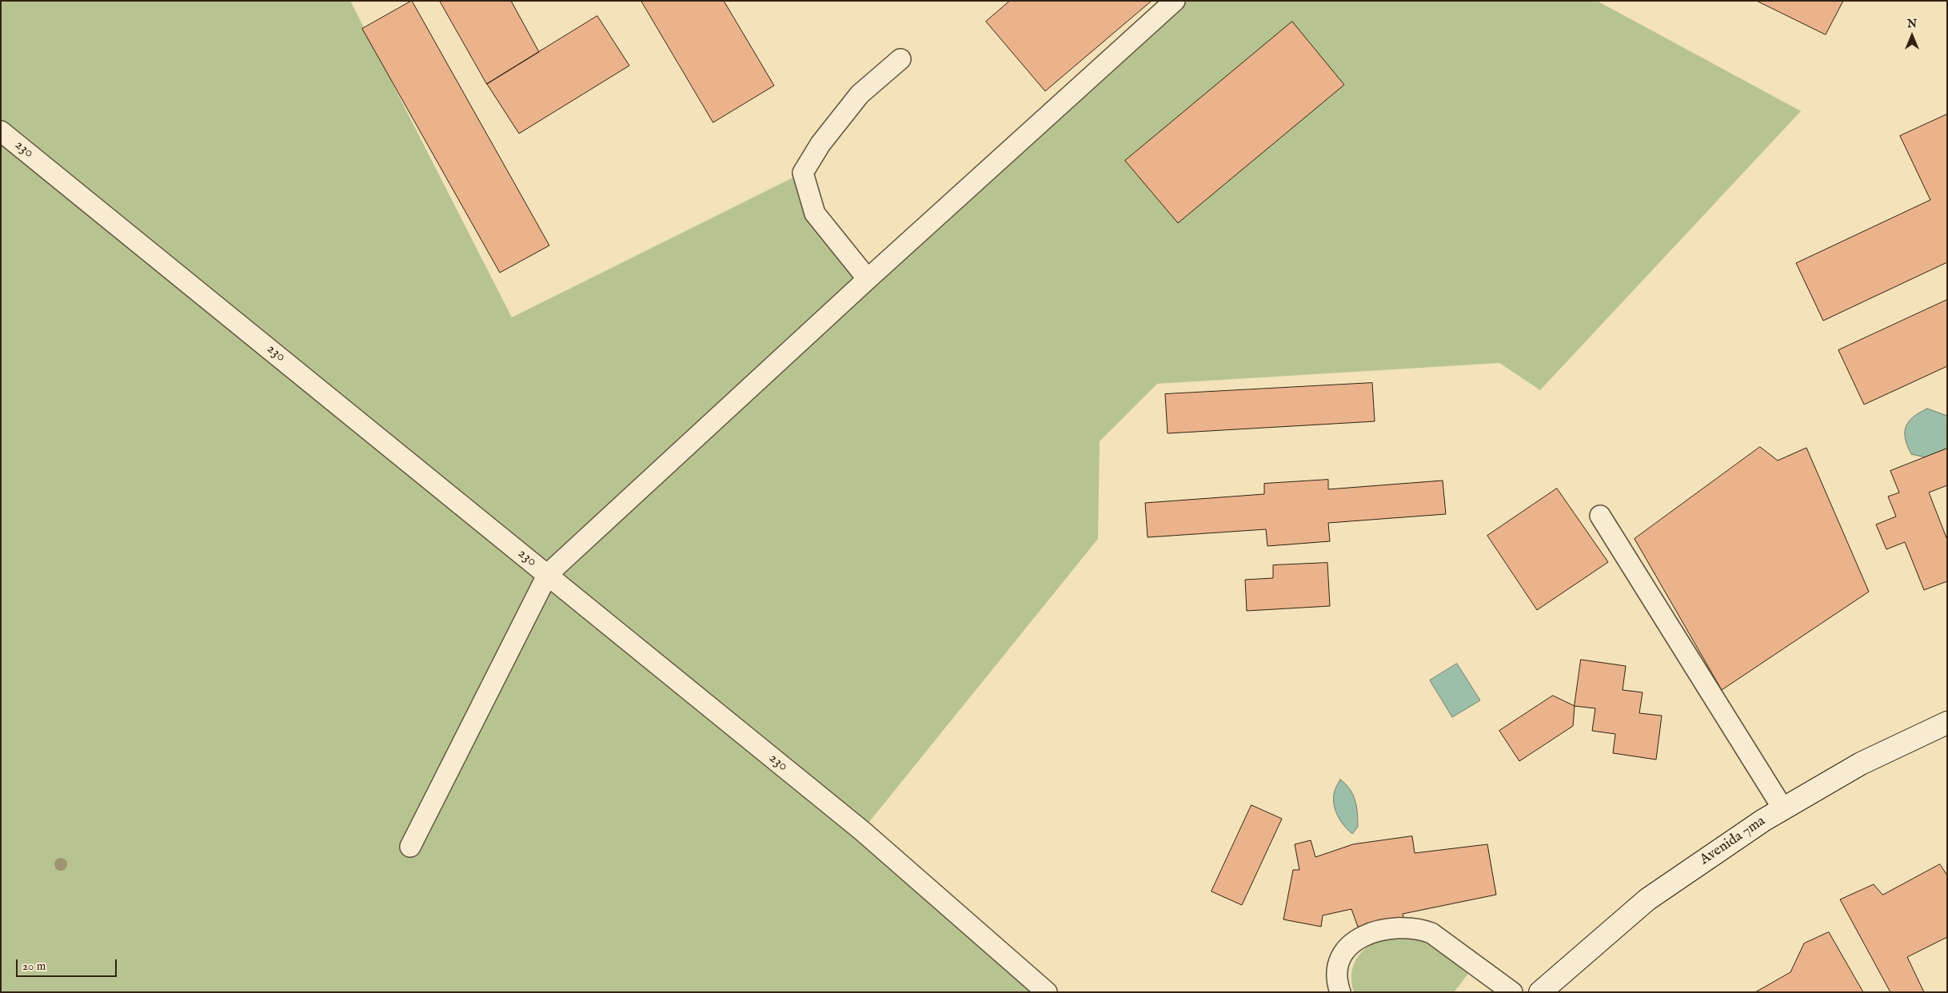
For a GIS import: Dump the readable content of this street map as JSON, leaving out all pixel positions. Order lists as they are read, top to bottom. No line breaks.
{"streets":{"main road":["Avenida 7ma"],"lane":["230"]},"scale_bar":"20 m","north":"top"}
